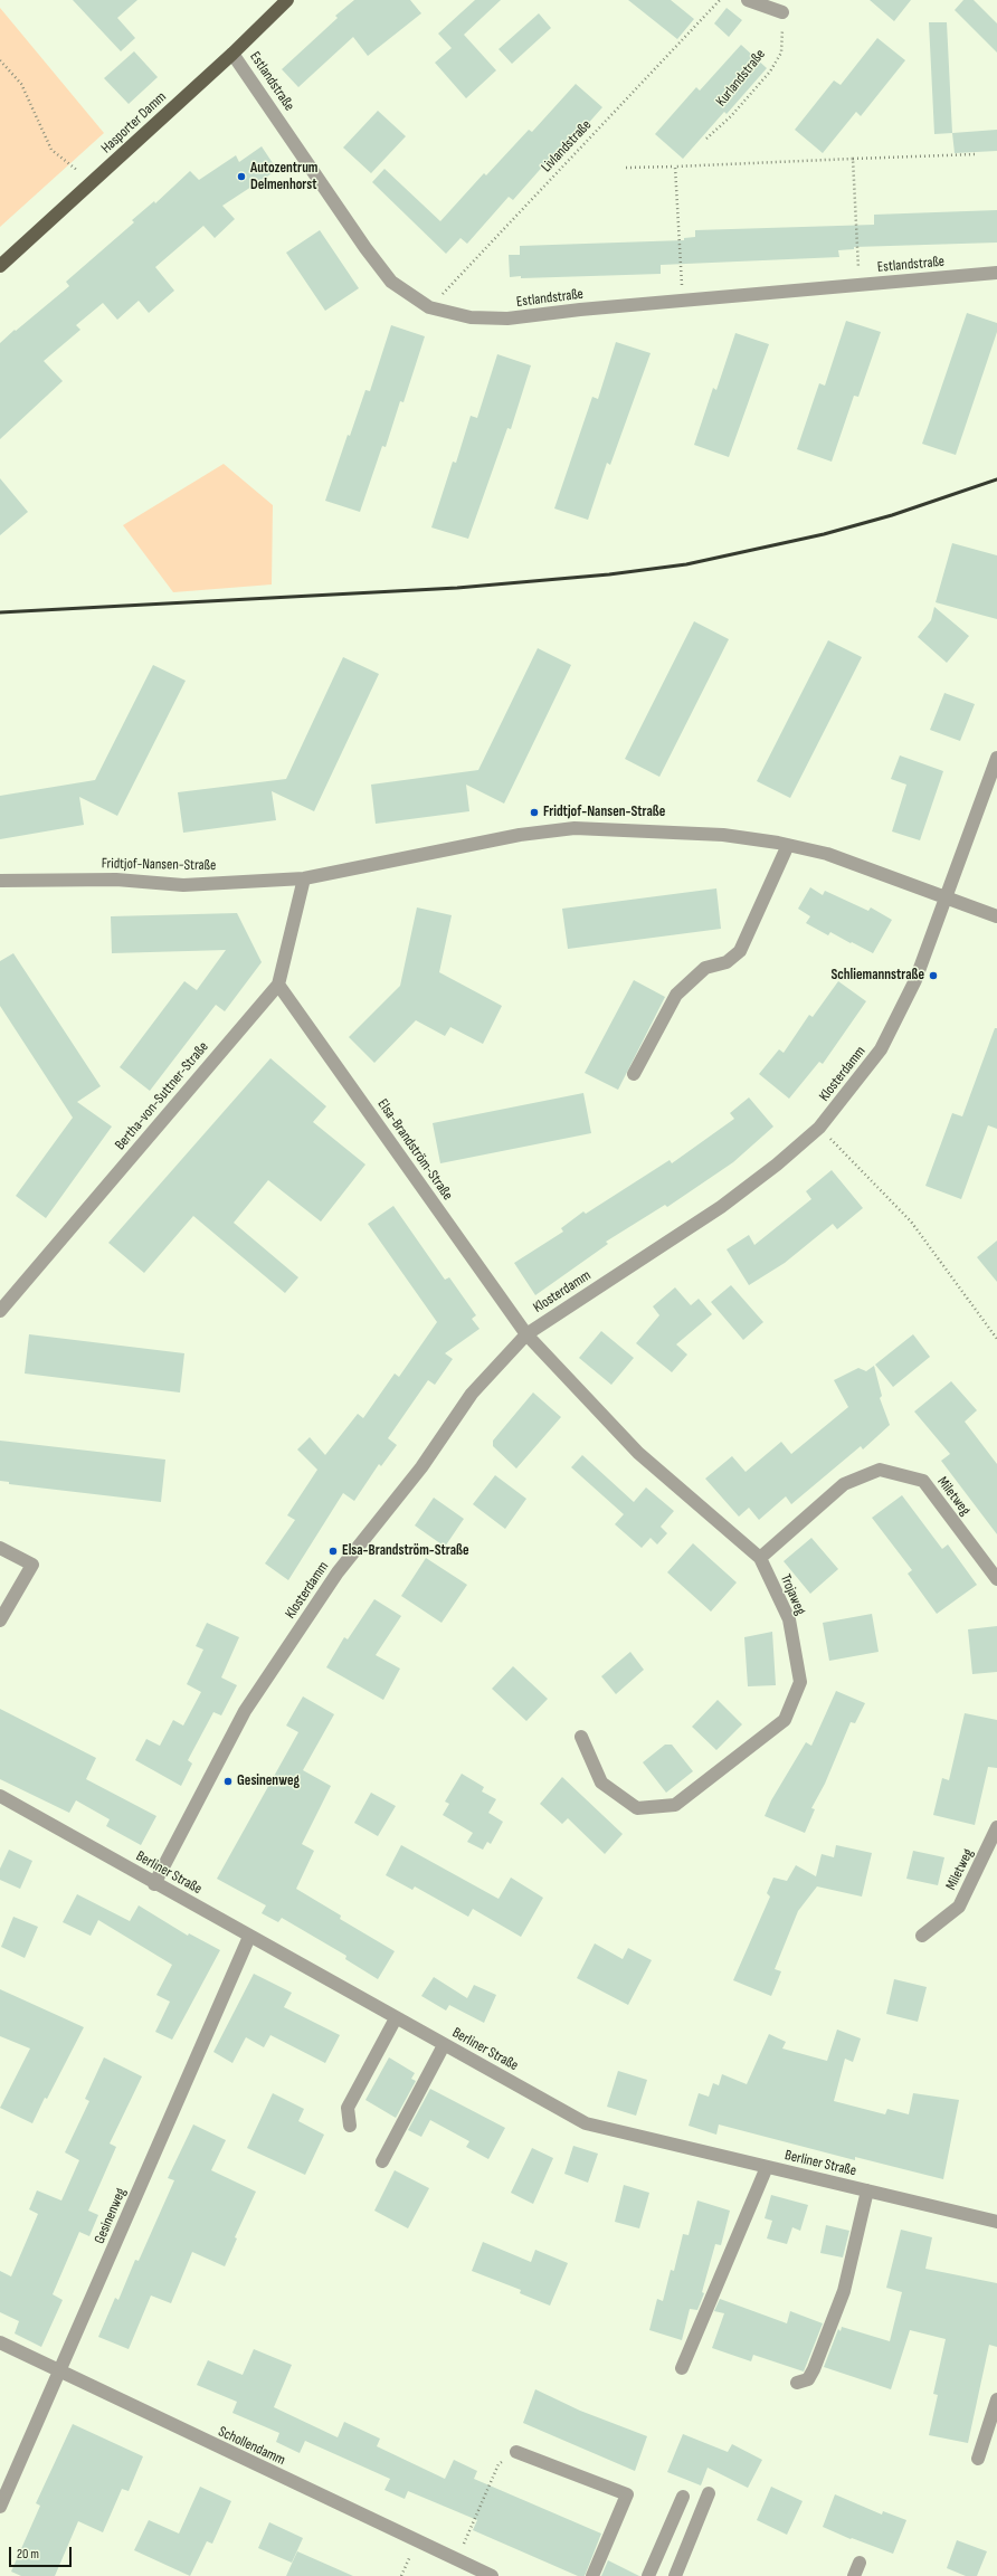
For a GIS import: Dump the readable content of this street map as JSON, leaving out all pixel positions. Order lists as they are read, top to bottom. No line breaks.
{"streets":{"main road":["Hasporter Damm"],"street":["Estlandstraße","Fridtjof-Nansen-Straße","Klosterdamm","Bertha-von-Suttner-Straße","Elsa-Brandström-Straße","Miletweg","Trojaweg","Berliner Straße","Gesinenweg","Schollendamm"],"path":["Kurlandstraße","Livlandstraße"]},"crossings":[["Estlandstraße","Hasporter Damm"],["Estlandstraße","Livlandstraße"],["Fridtjof-Nansen-Straße","Klosterdamm"],["Fridtjof-Nansen-Straße","Bertha-von-Suttner-Straße"],["Klosterdamm","Elsa-Brandström-Straße"],["Klosterdamm","Trojaweg"],["Klosterdamm","Berliner Straße"],["Bertha-von-Suttner-Straße","Elsa-Brandström-Straße"],["Elsa-Brandström-Straße","Trojaweg"],["Miletweg","Trojaweg"],["Berliner Straße","Gesinenweg"],["Gesinenweg","Schollendamm"]],"places":["Autozentrum Delmenhorst","Fridtjof-Nansen-Straße","Schliemannstraße","Elsa-Brandström-Straße","Gesinenweg"],"scale_bar":"20 m"}
